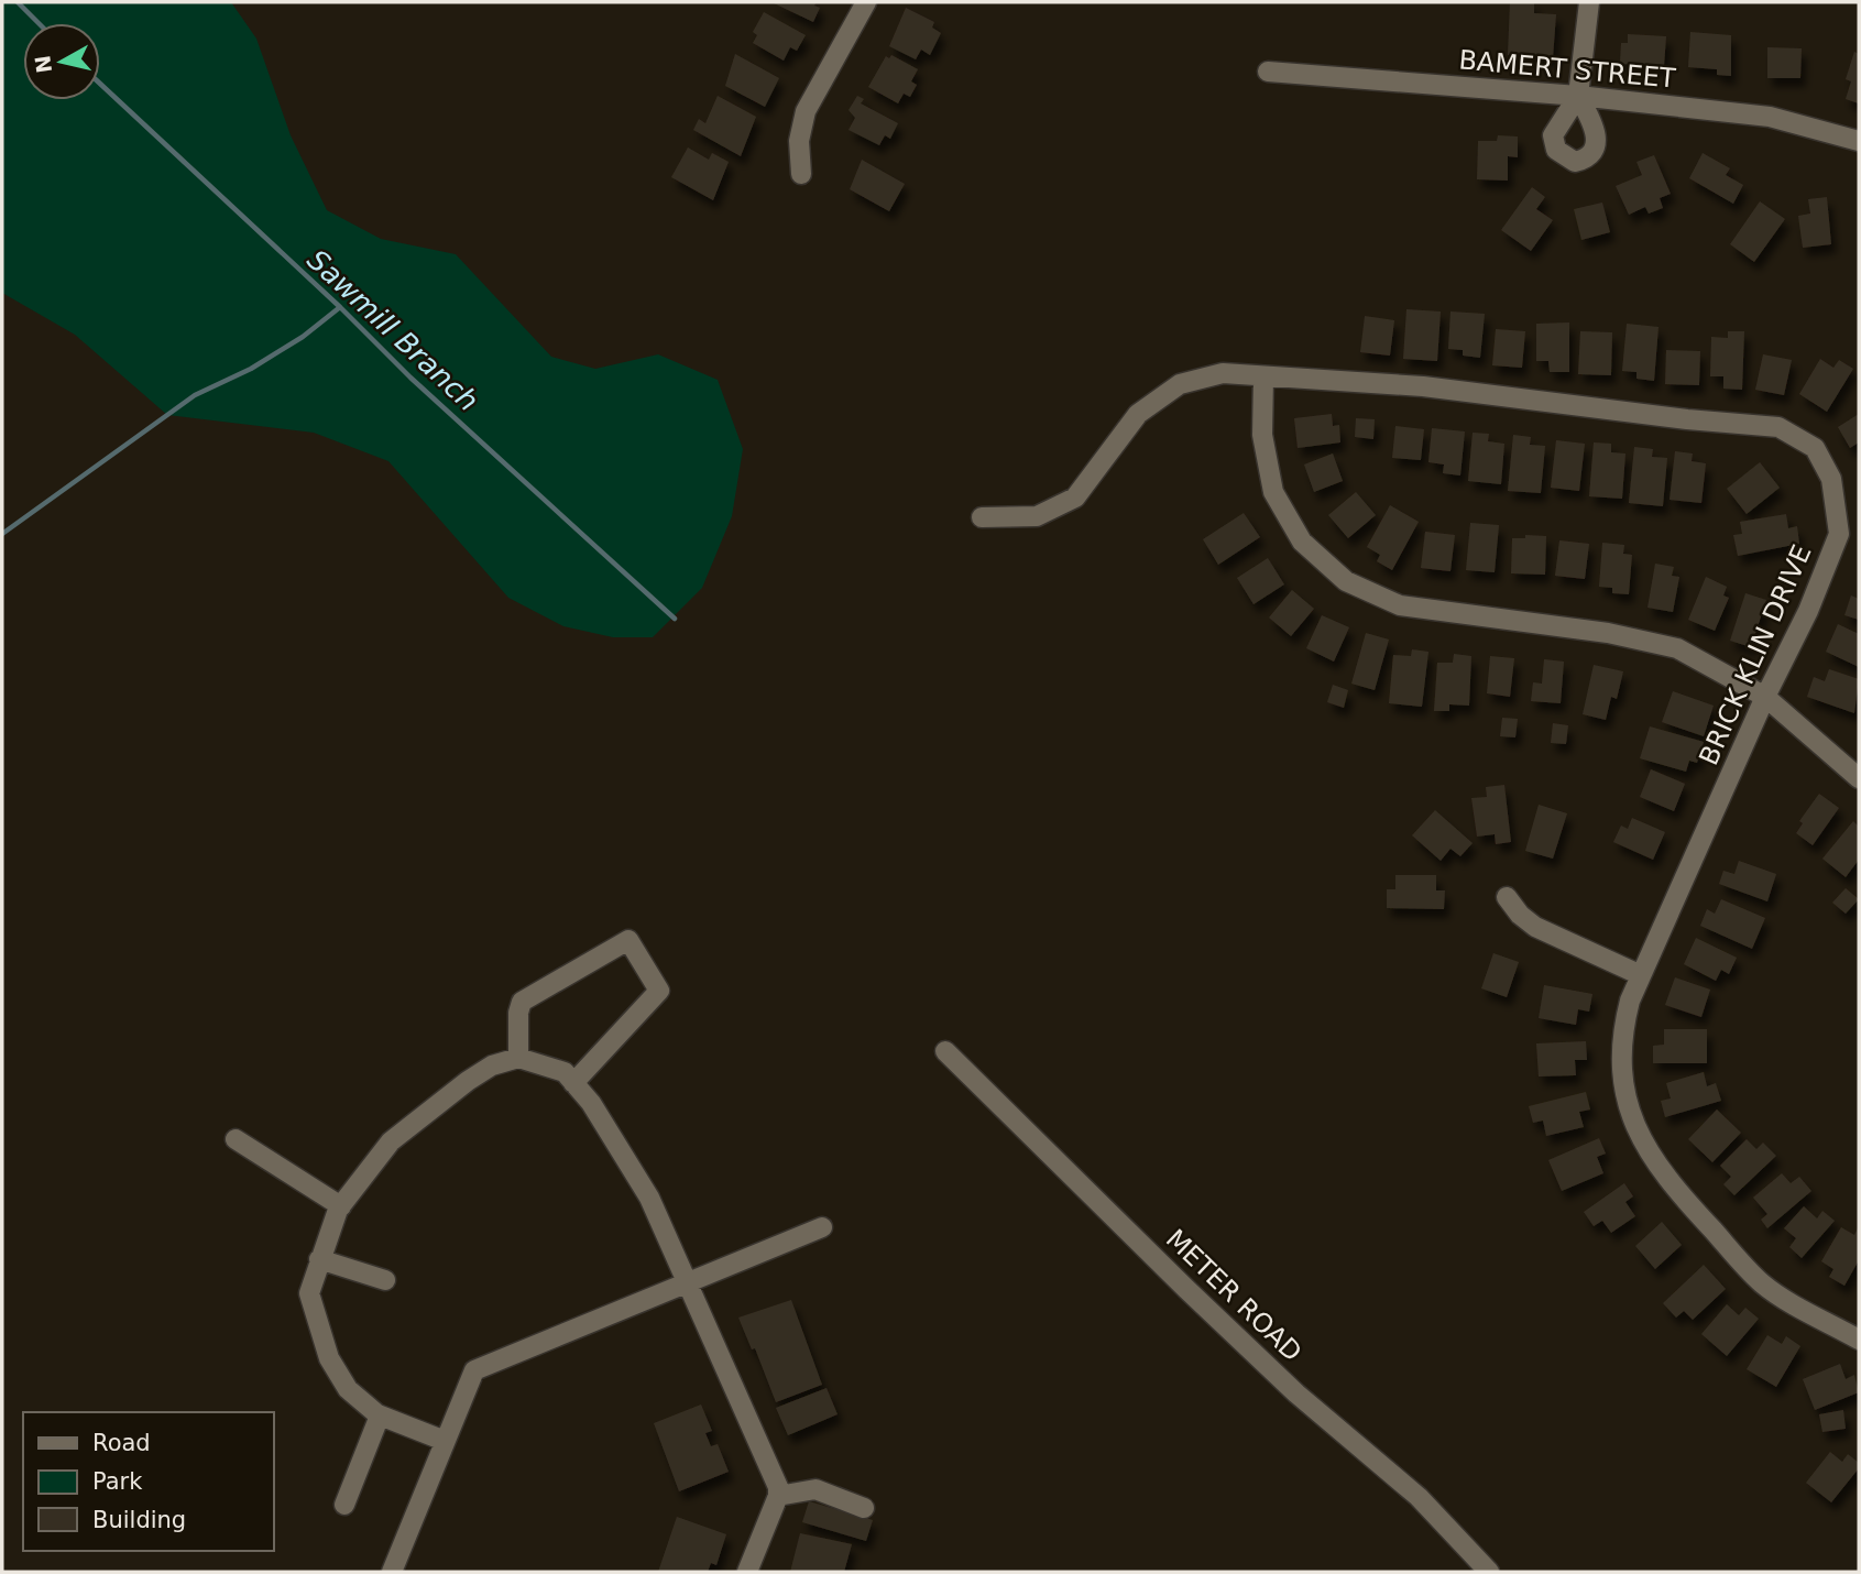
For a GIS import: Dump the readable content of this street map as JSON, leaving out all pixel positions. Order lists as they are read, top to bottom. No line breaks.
{"streets":{"street":["BAMERT STREET","BRICK KLIN DRIVE","METER ROAD"]},"water":["Sawmill Branch"],"legend":["Road","Park","Building"],"north":"left"}
